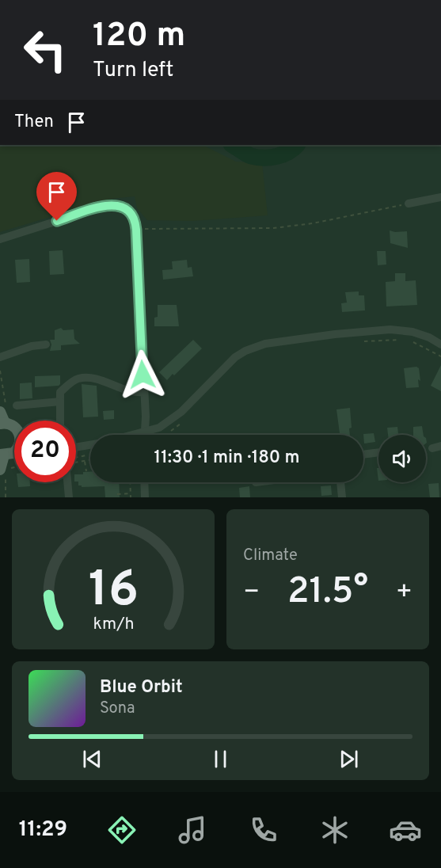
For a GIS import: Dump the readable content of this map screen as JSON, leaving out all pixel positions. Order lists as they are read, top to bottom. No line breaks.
{"page":{"turn":["120 m","Turn left"],"then":"Then","limit":"20","trip":"11:30 · 1 min · 180 m","tile":"Climate","heat":["−","21.5°","+"],"song":["Blue Orbit","Sona"],"tabs":"11:29","gauge":["16","km/h"]}}
